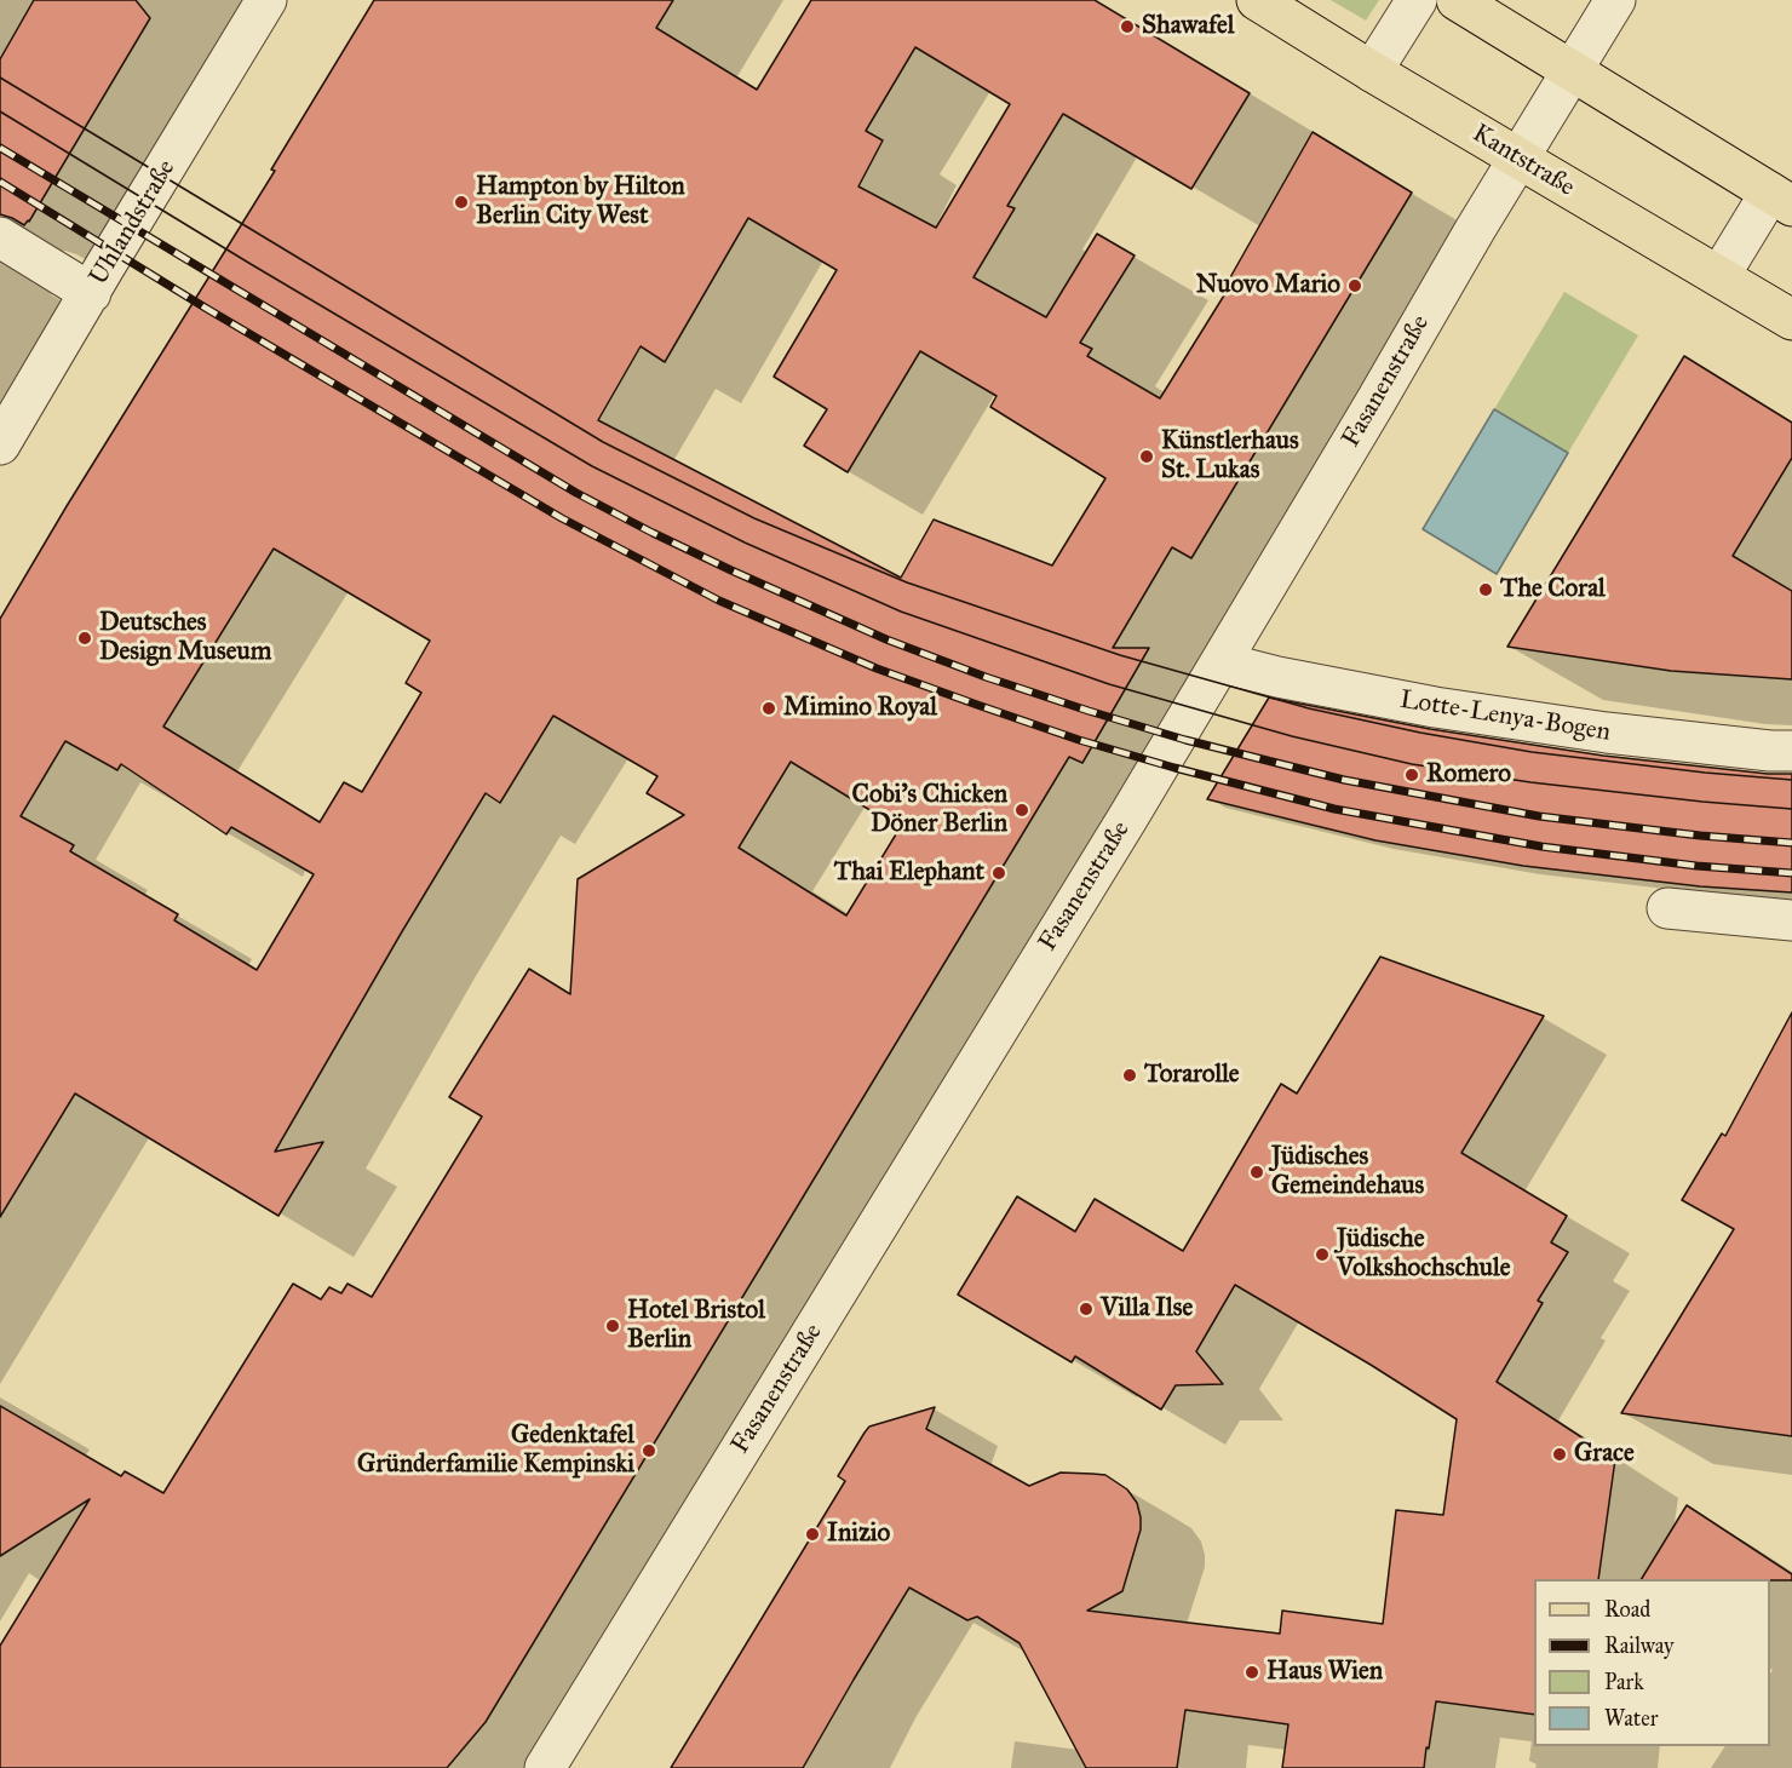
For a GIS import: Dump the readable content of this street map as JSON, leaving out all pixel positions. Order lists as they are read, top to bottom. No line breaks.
{"streets":{"main road":["Kantstraße"],"street":["Uhlandstraße","Fasanenstraße","Lotte-Lenya-Bogen"]},"crossings":[["Kantstraße","Fasanenstraße"],["Fasanenstraße","Lotte-Lenya-Bogen"]],"places":["Shawafel","Hampton by Hilton Berlin City West","Nuovo Mario","Künstlerhaus St. Lukas","The Coral","Deutsches Design Museum","Mimino Royal","Romero","Cobi's Chicken Döner Berlin","Thai Elephant","Torarolle","Jüdisches Gemeindehaus","Jüdische Volkshochschule","Villa Ilse","Hotel Bristol Berlin","Gedenktafel Gründerfamilie Kempinski","Grace","Inizio","Haus Wien"],"legend":["Road","Railway","Park","Water"]}
